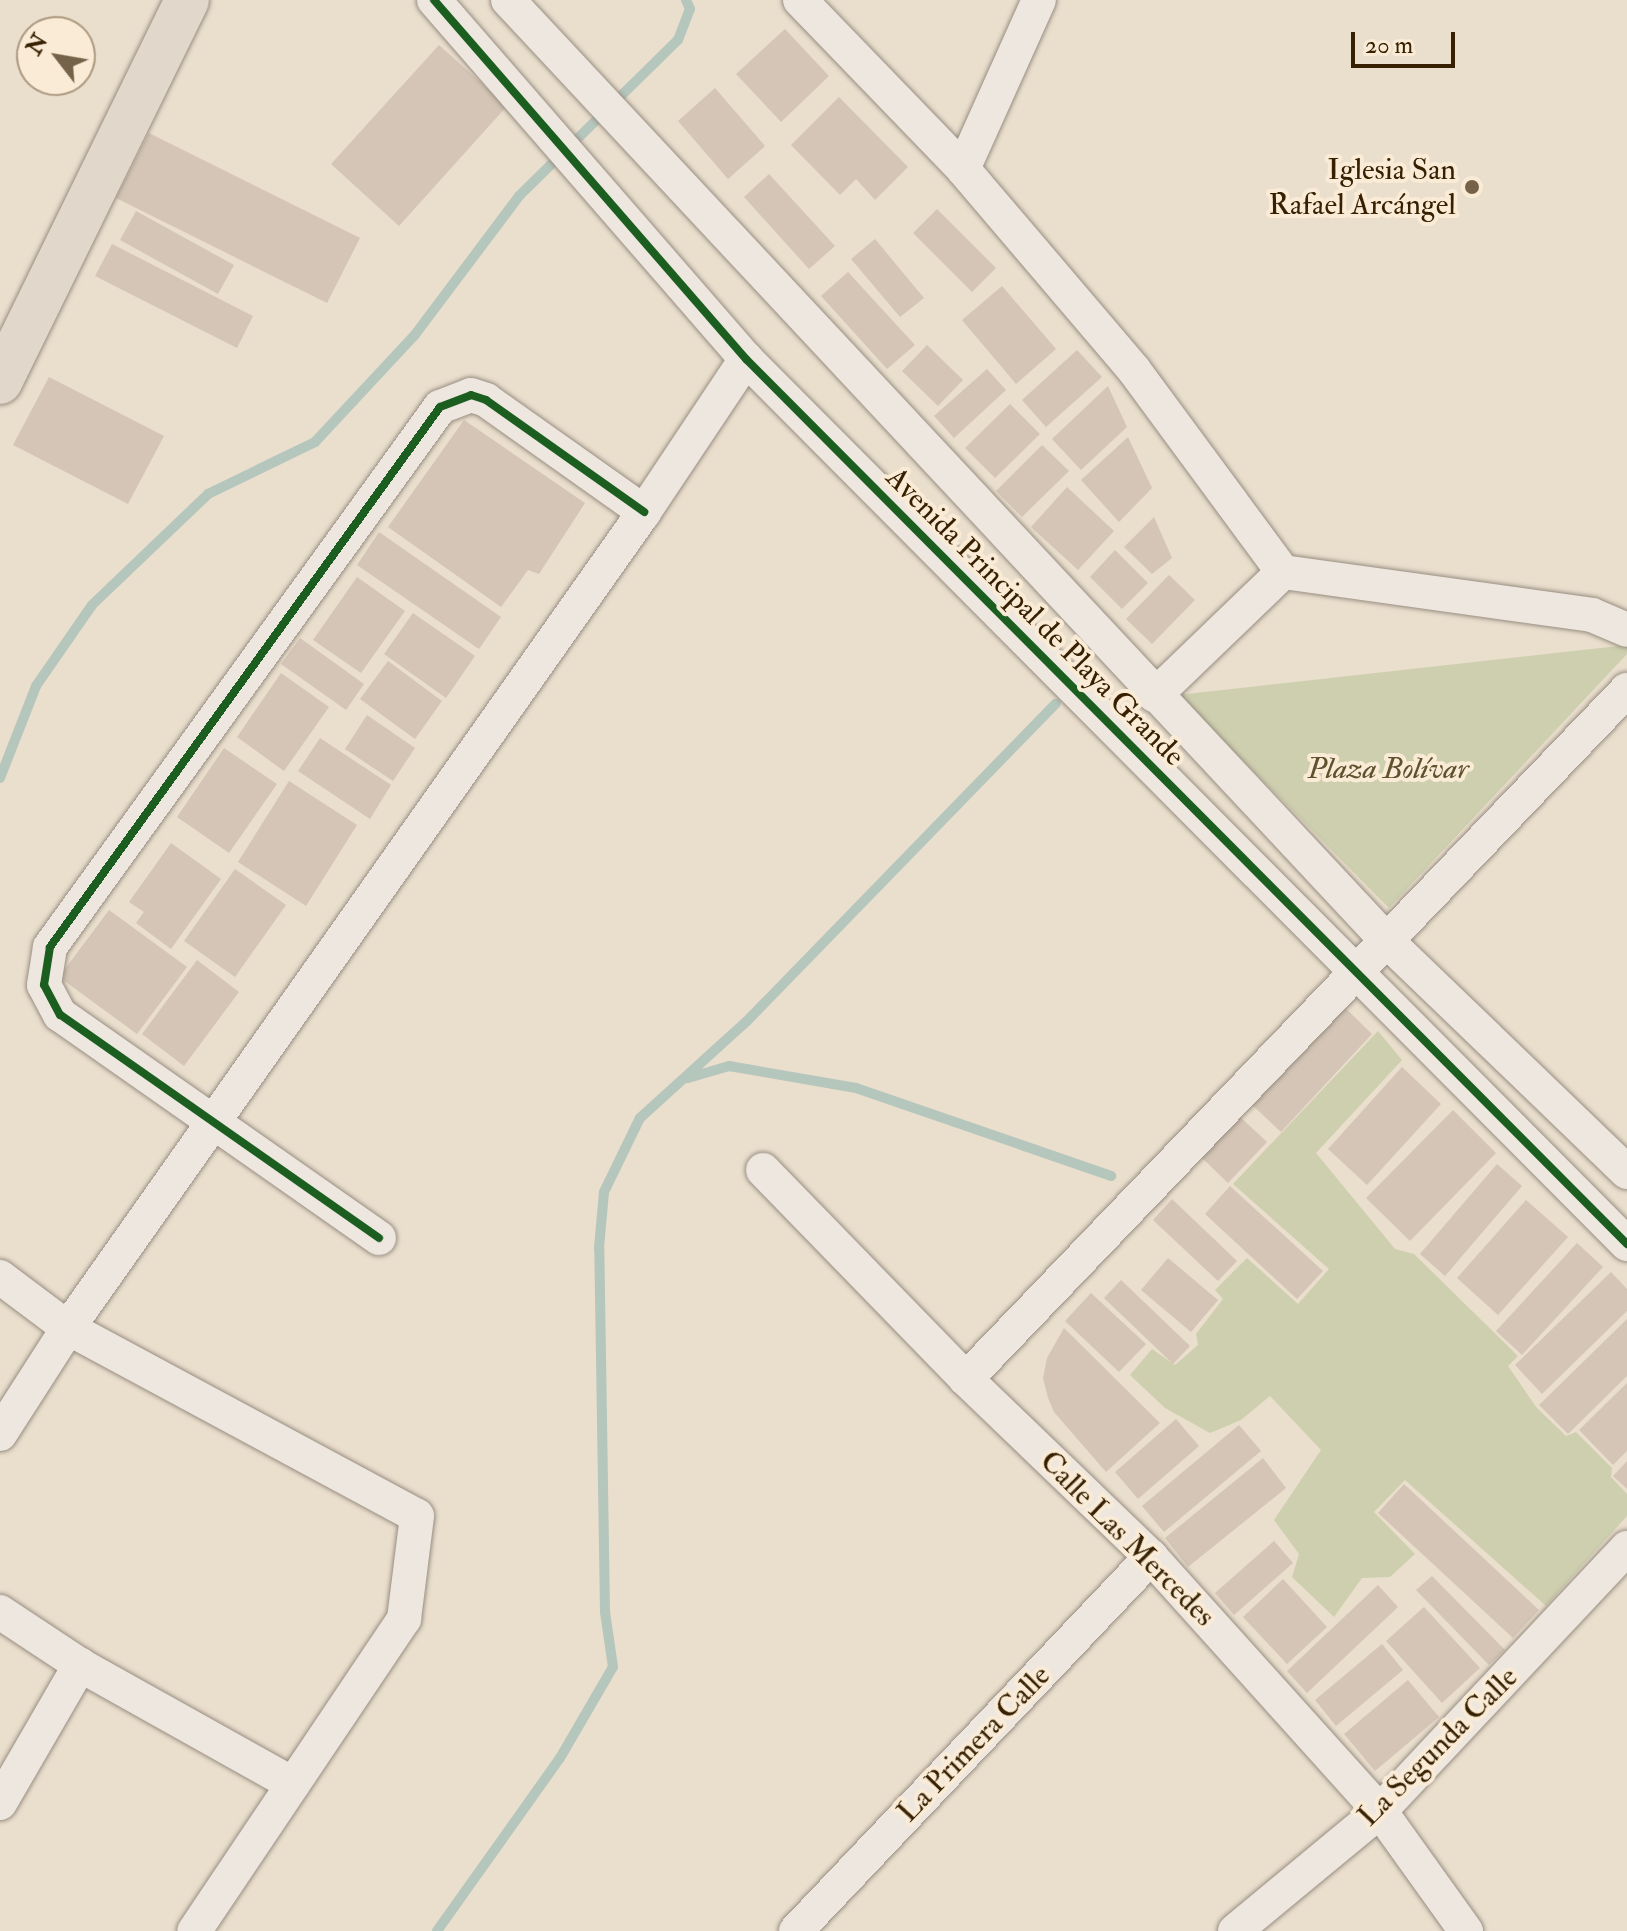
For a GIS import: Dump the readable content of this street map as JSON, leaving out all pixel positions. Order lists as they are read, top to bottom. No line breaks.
{"streets":{"street":["Avenida Principal de Playa Grande","Calle Las Mercedes","La Primera Calle","La Segunda Calle"]},"crossings":[["Calle Las Mercedes","La Primera Calle"],["Calle Las Mercedes","La Segunda Calle"]],"parks":["Plaza Bolívar"],"places":["Iglesia San Rafael Arcángel"],"scale_bar":"20 m","north":"top left"}
